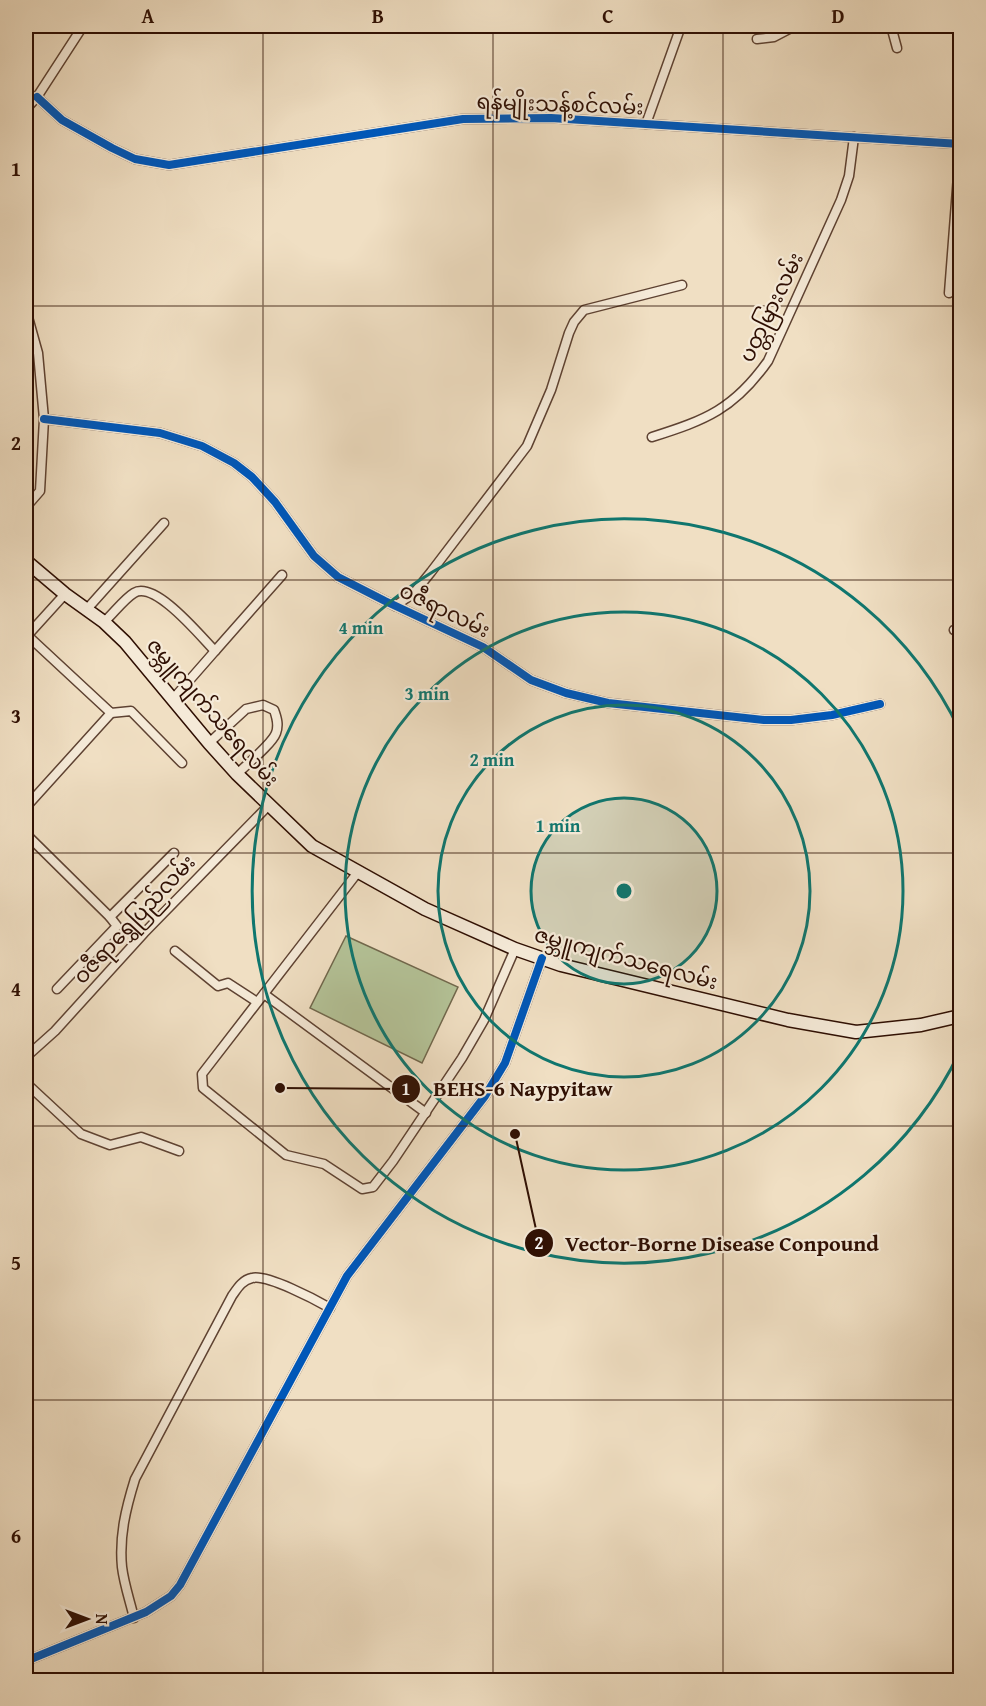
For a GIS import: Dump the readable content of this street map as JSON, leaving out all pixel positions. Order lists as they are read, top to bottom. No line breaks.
{"streets":{"main road":["ဇမ္ဘူကျက်သရေလမ်း"],"street":["ရန်မျိုးသန့်စင်လမ်း","ပတ္တမြားလမ်း","ဝဇီရာလမ်း","ဝဇီရာရွှေပြည်လမ်း"]},"crossings":[["ရန်မျိုးသန့်စင်လမ်း","ပတ္တမြားလမ်း"],["ဇမ္ဘူကျက်သရေလမ်း","ဝဇီရာရွှေပြည်လမ်း"]],"places":["BEHS-6 Naypyitaw","Vector-Borne Disease Conpound"],"north":"right","grid":{"columns":["A","B","C","D"],"rows":["1","2","3","4","5","6"]},"rings":["4 min","3 min","2 min","1 min"]}
